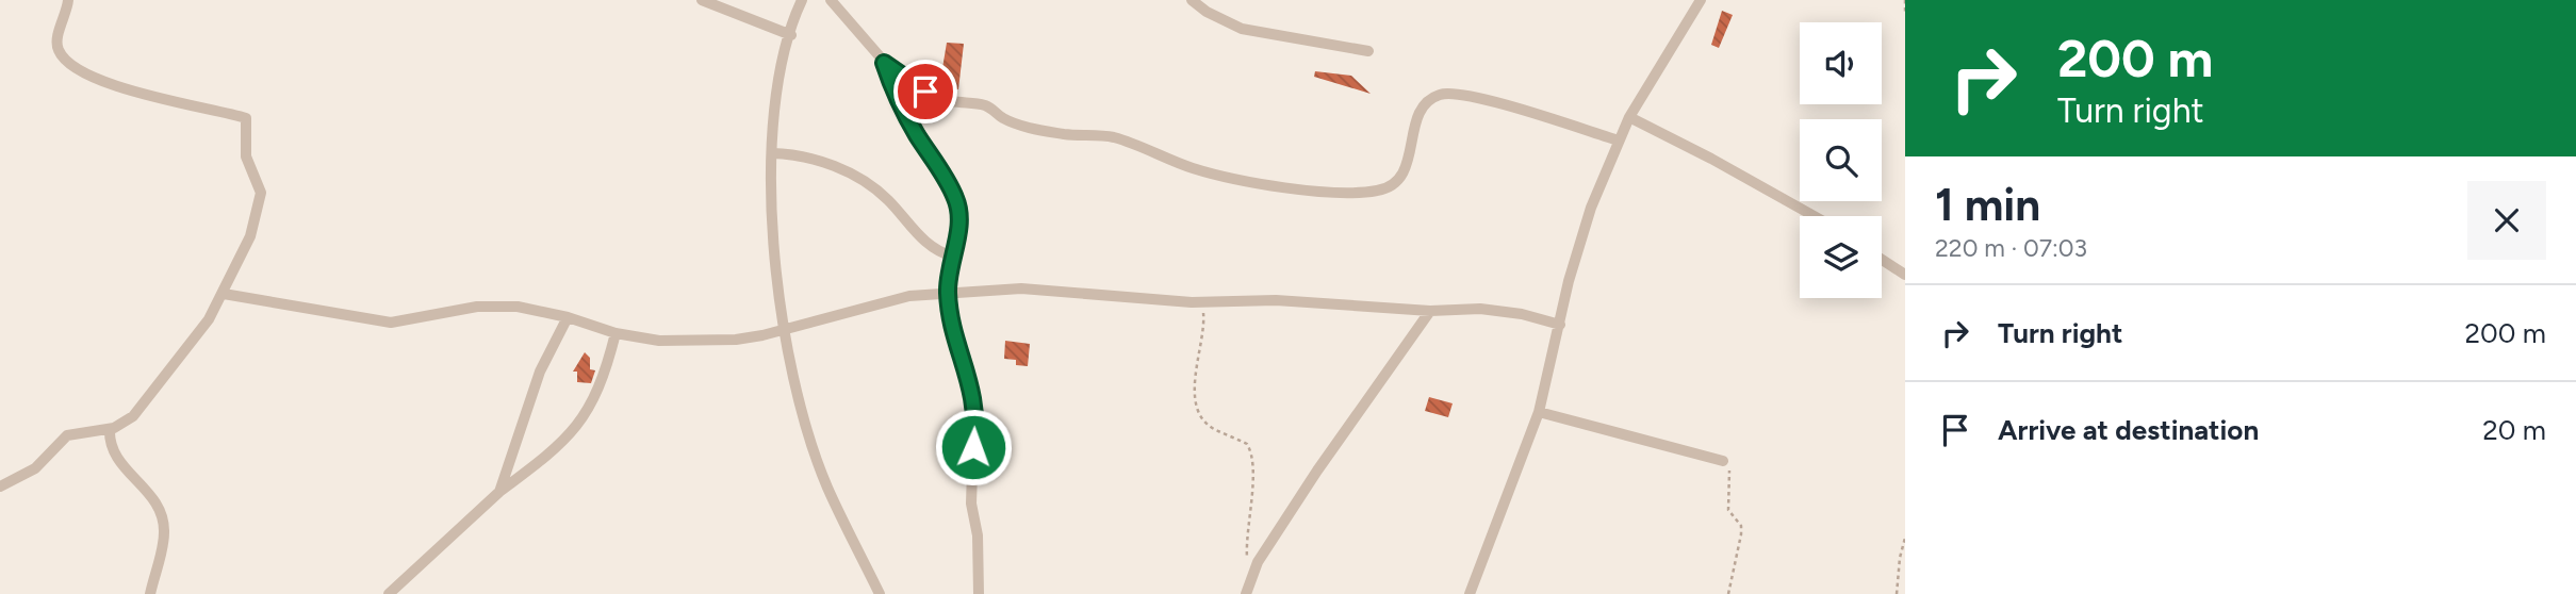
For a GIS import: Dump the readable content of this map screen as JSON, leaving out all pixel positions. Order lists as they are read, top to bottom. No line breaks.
{"page":{"turn":["200 m","Turn right"],"heading":["1 min","220 m · 07:03"],"list":[{"name":"Turn right","value":"200 m"},{"name":"Arrive at destination","value":"20 m"}]}}
